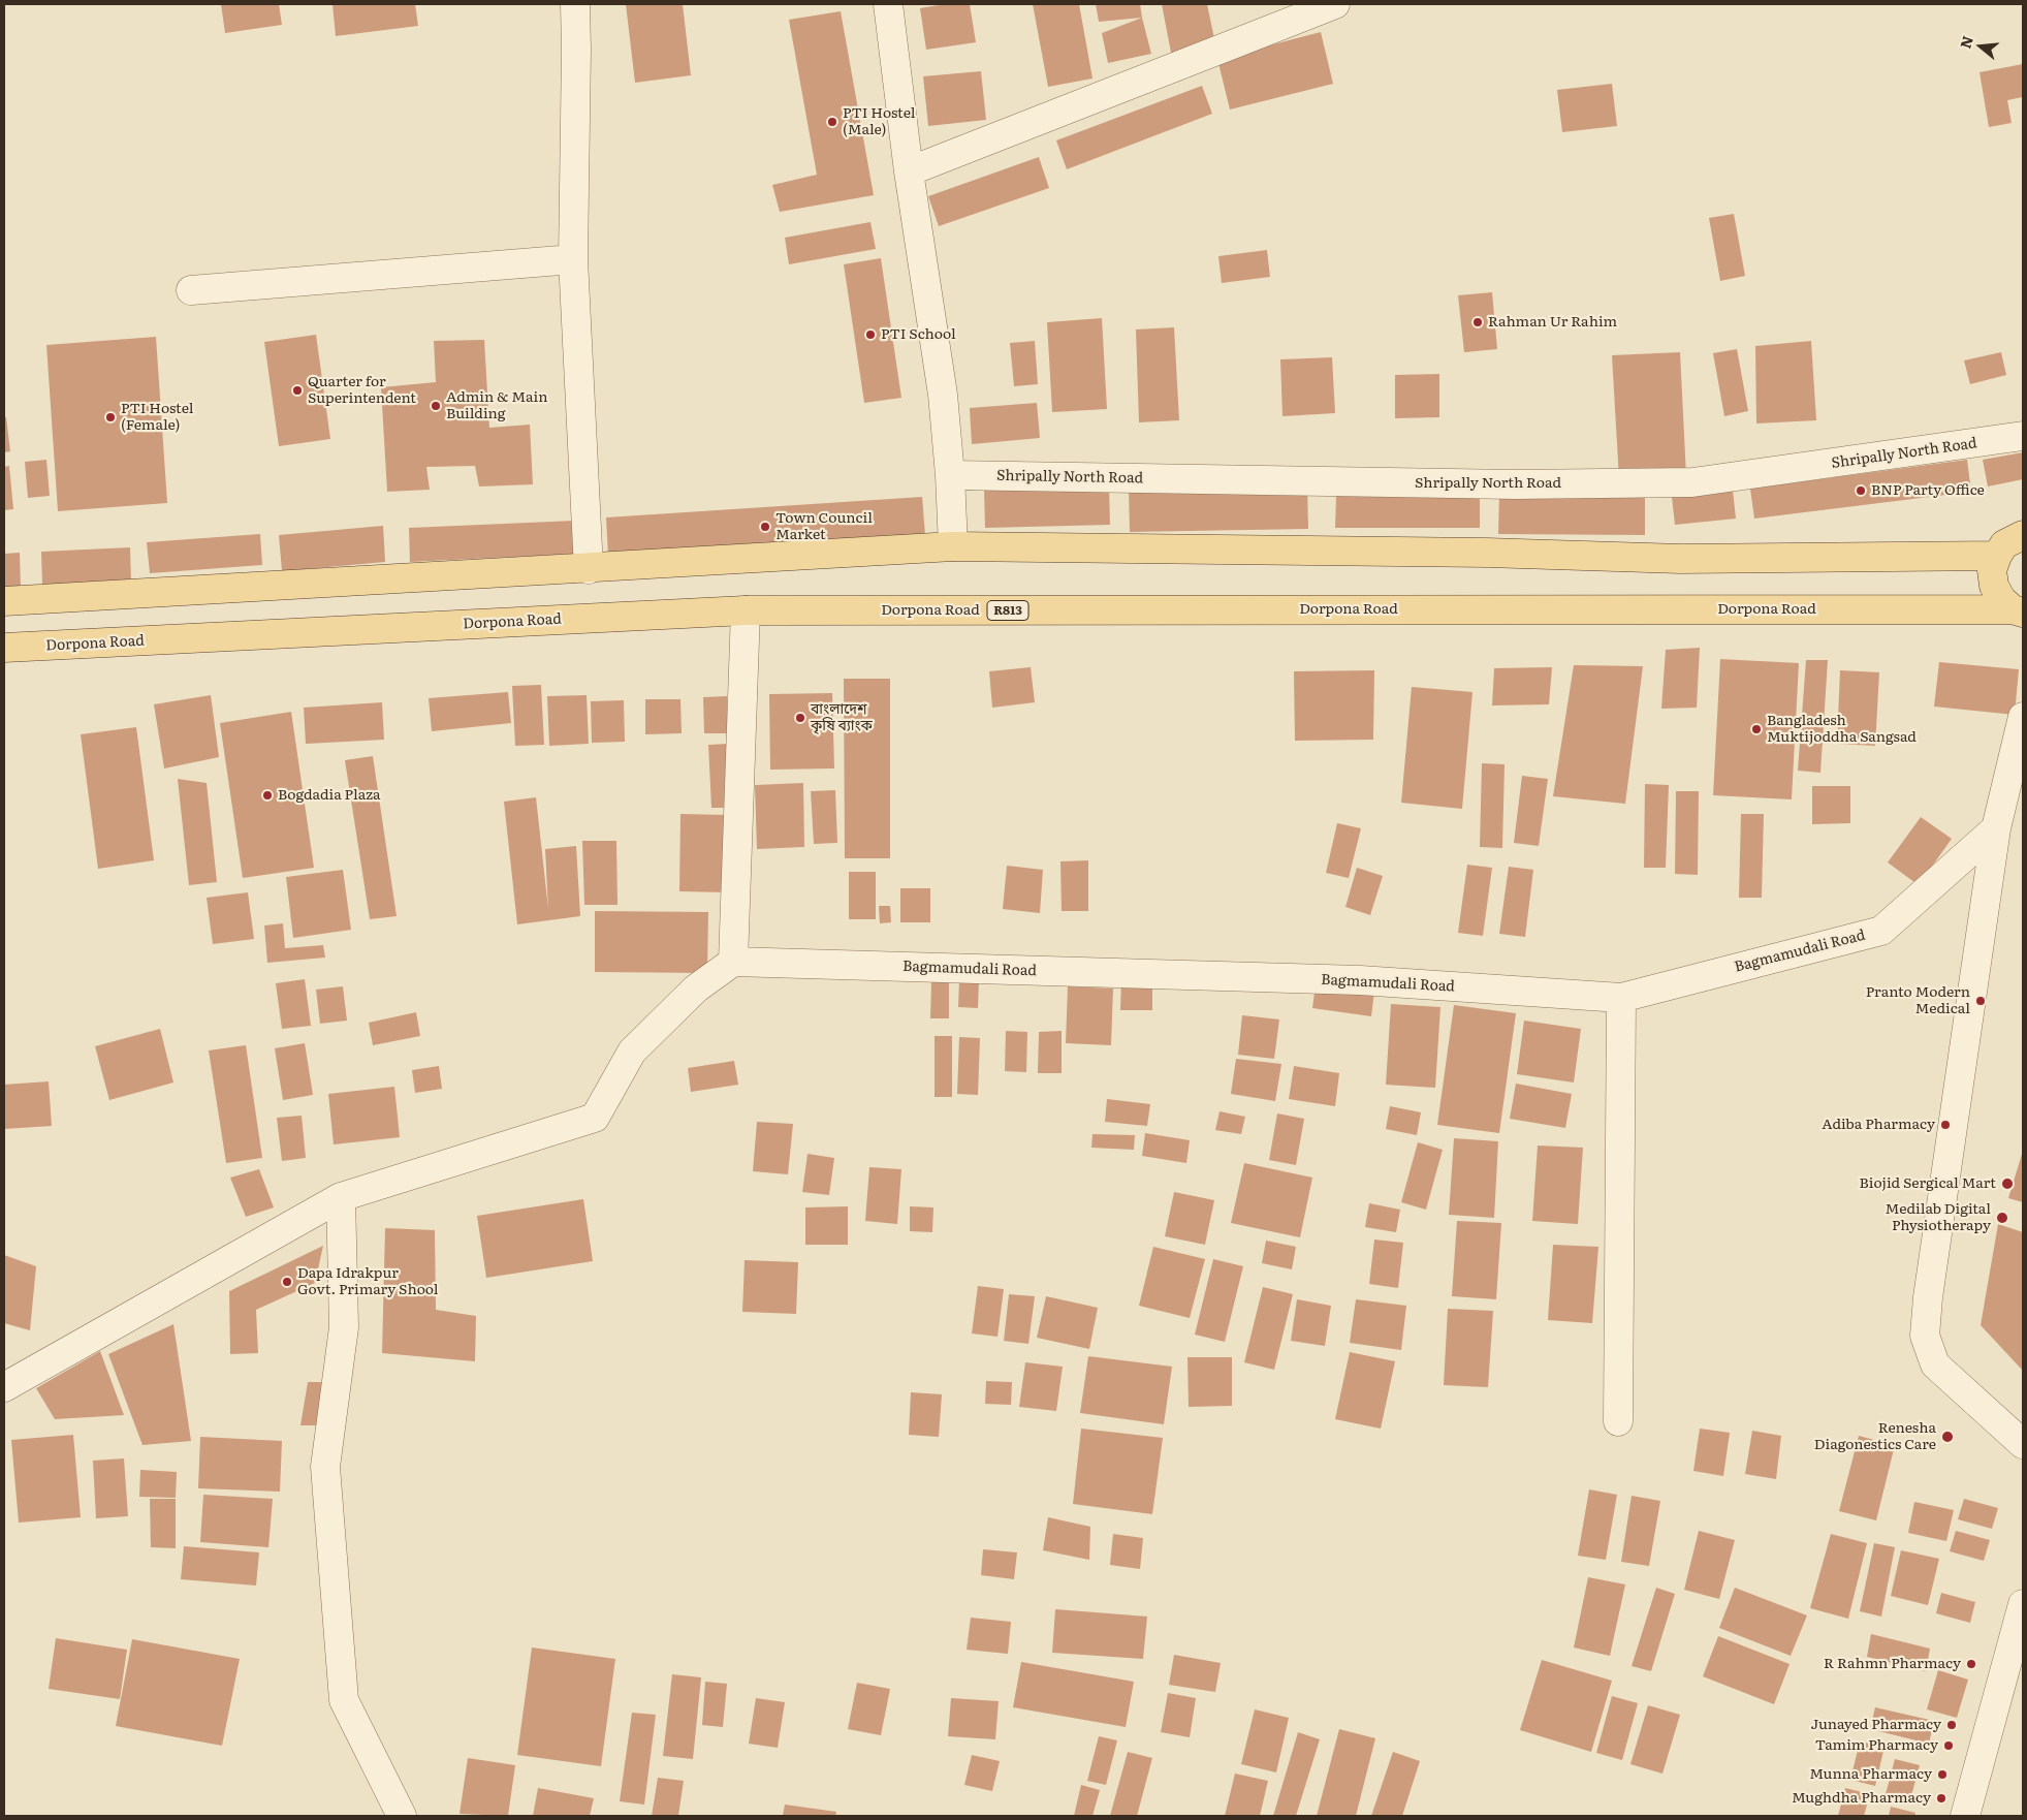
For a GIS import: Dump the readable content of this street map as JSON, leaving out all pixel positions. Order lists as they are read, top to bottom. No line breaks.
{"streets":{"main road":["Dorpona Road","R813"],"street":["Shripally North Road","Bagmamudali Road"]},"places":["PTI Hostel (Male)","Rahman Ur Rahim","PTI School","Quarter for Superintendent","Admin & Main Building","PTI Hostel (Female)","BNP Party Office","Town Council Market","বাংলাদেশ কৃষি ব্যাংক","Bangladesh Muktijoddha Sangsad","Bogdadia Plaza","Pranto Modern Medical","Adiba Pharmacy","Biojid Sergical Mart","Medilab Digital Physiotherapy","Dapa Idrakpur Govt. Primary Shool","Renesha Diagonestics Care","R Rahmn Pharmacy","Junayed Pharmacy","Tamim Pharmacy","Munna Pharmacy","Mughdha Pharmacy"],"north":"left"}
